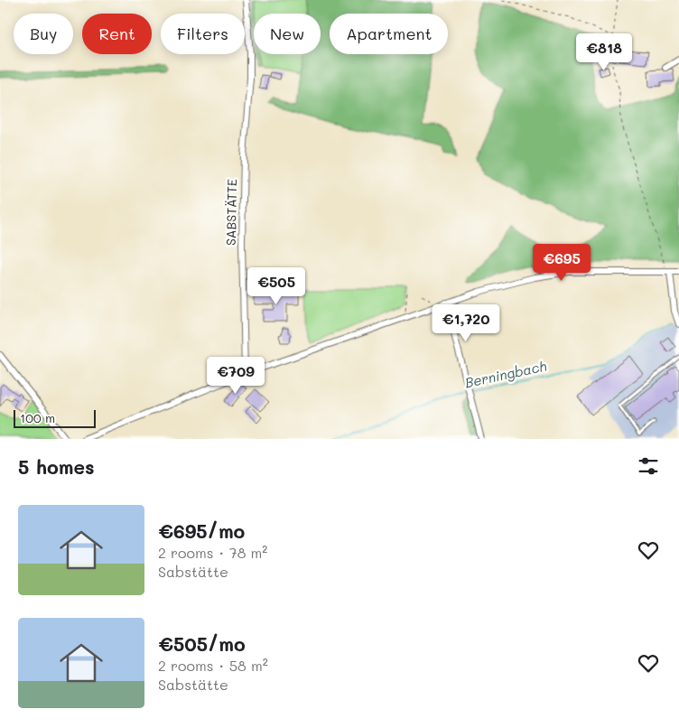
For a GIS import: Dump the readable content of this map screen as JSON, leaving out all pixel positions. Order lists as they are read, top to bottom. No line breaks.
{"streets":{"street":["SABSTÄTTE"]},"water":["Berningbach"],"scale_bar":"100 m","page":{"chip":["Buy","Rent","Filters","New","Apartment"],"price":["€818","€695","€505","€1,720","€709"],"scale":"100 m","heading":"5 homes","list":[{"name":"€695/mo","note":"2 rooms · 78 m² · Sabstätte"},{"name":"€505/mo","note":"2 rooms · 58 m² · Sabstätte"}]}}
